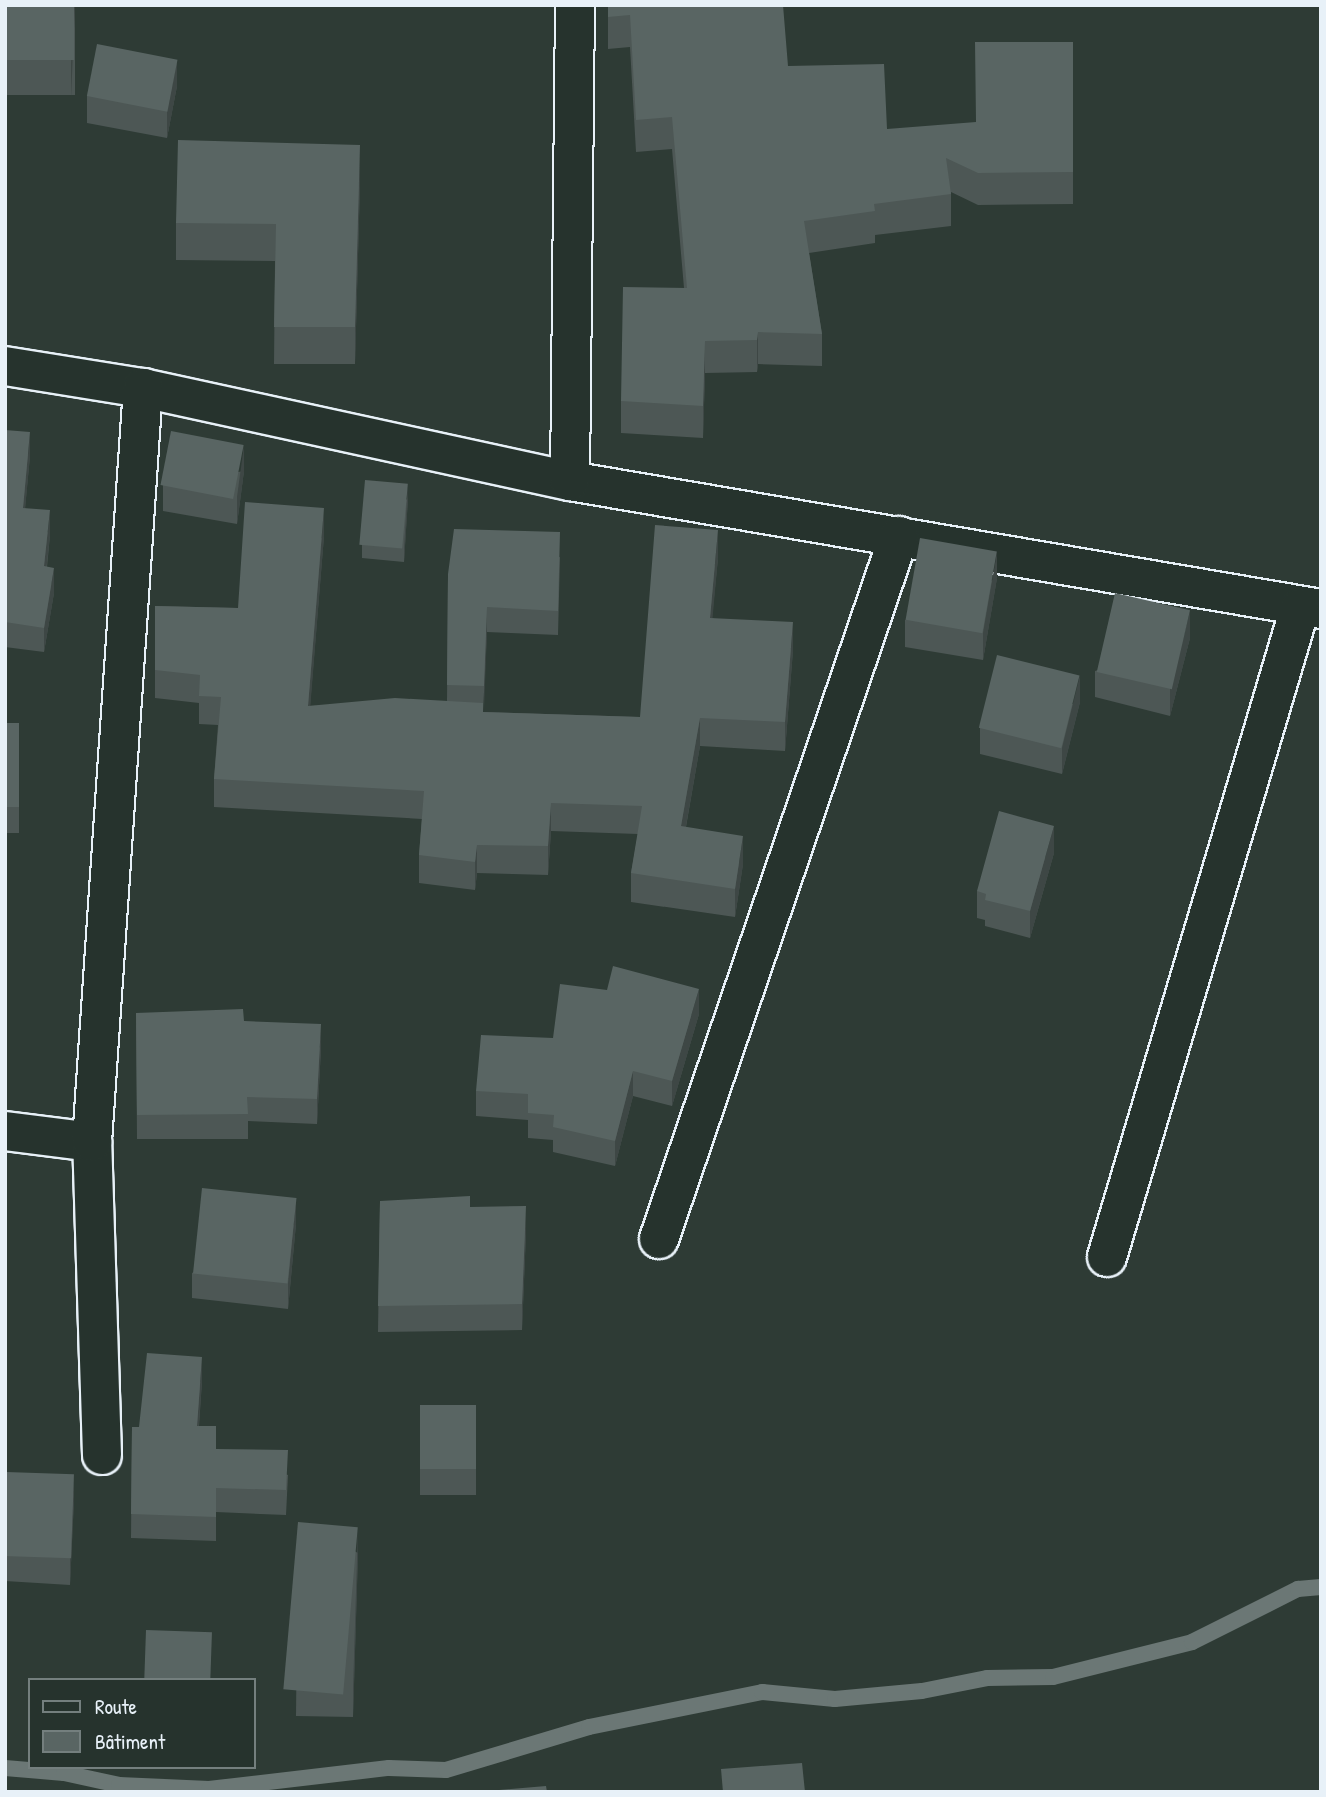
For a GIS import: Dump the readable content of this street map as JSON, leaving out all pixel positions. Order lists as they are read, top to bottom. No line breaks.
{"legend":["Route","Bâtiment"]}
